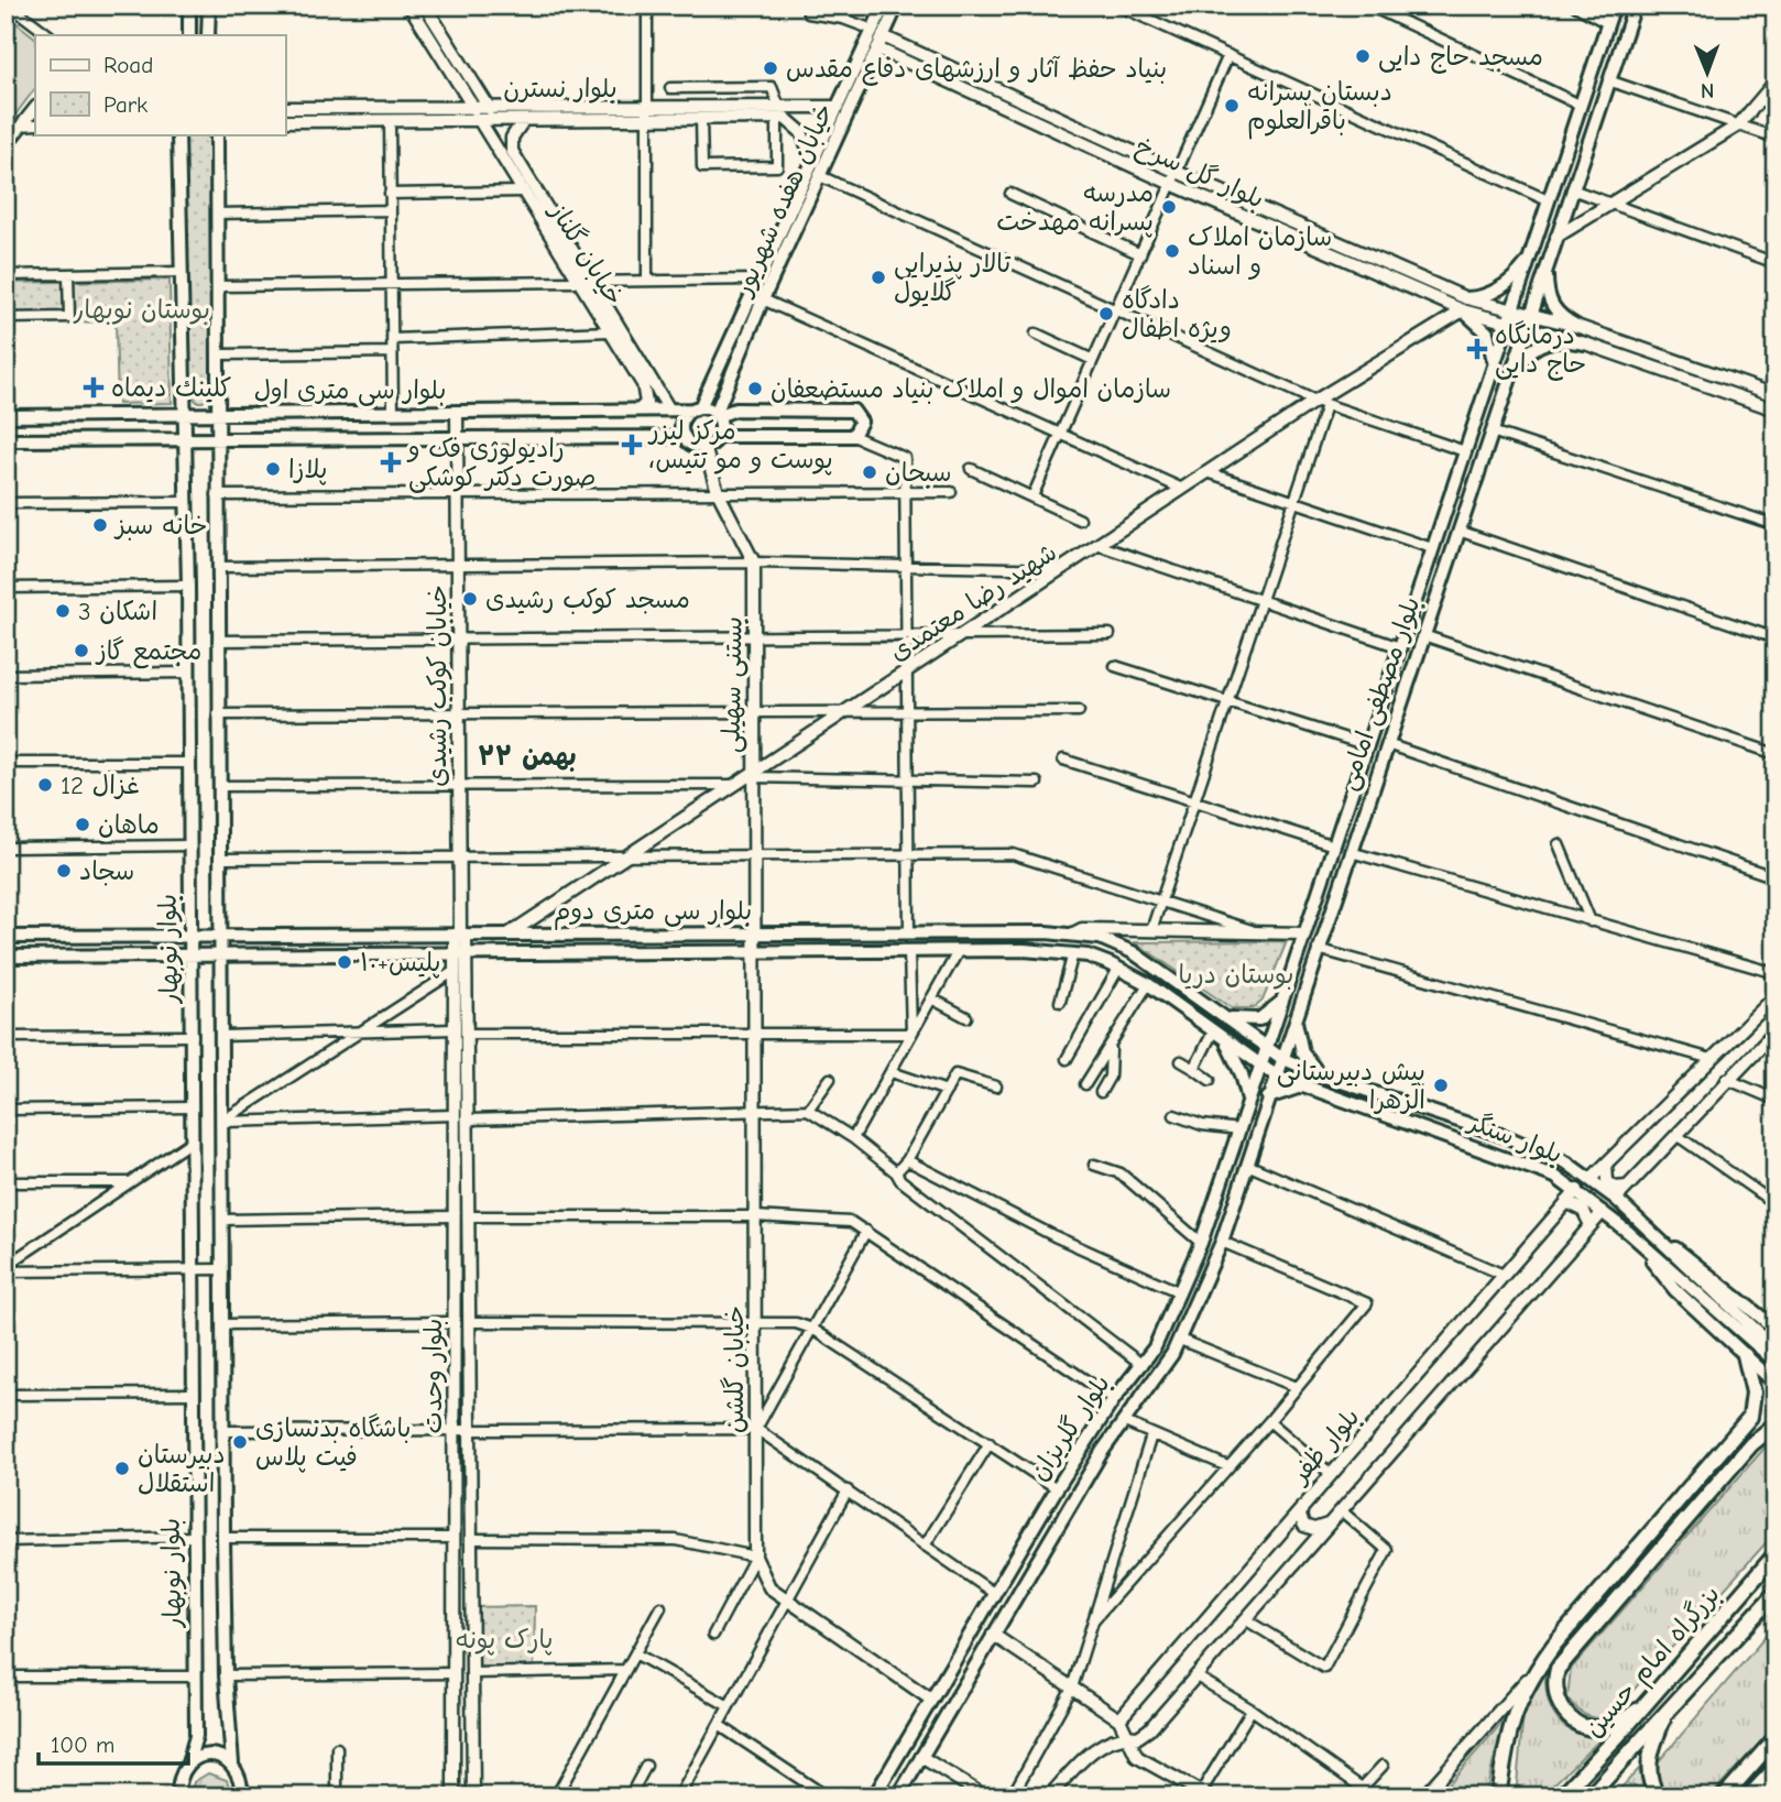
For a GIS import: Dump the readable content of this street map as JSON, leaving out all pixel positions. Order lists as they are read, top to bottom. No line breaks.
{"streets":{"main road":["خیابان هفده شهریور","بلوار سی متری اول","بلوار مصطفی امامی","بلوار سی متری دوم","بلوار نوبهار","بلوار سنگر","بلوار گلریزان","بزرگراه امام حسین"],"street":["بلوار نسترن","بلوار گل سرخ","خیابان گلناز","شهید رضا معتمدی","بستنی سهیلی","خیابان کوکب رشیدی","خیابان گلشن","بلوار وحدت","بلوار ظفر"]},"crossings":[["بلوار نسترن","خیابان هفده شهریور"],["بلوار نسترن","خیابان گلناز"],["بلوار گل سرخ","خیابان هفده شهریور"],["بلوار گل سرخ","شهید رضا معتمدی"],["بلوار گل سرخ","بلوار مصطفی امامی"],["خیابان هفده شهریور","بلوار سی متری اول"],["خیابان هفده شهریور","بستنی سهیلی"],["خیابان گلناز","بلوار سی متری اول"],["بلوار سی متری اول","بستنی سهیلی"],["بلوار سی متری اول","خیابان کوکب رشیدی"],["بلوار سی متری اول","بلوار نوبهار"],["شهید رضا معتمدی","بستنی سهیلی"],["شهید رضا معتمدی","بلوار سی متری دوم"],["بستنی سهیلی","بلوار سی متری دوم"],["بستنی سهیلی","خیابان گلشن"],["خیابان کوکب رشیدی","بلوار سی متری دوم"],["خیابان کوکب رشیدی","بلوار وحدت"],["بلوار مصطفی امامی","بلوار سی متری دوم"],["بلوار مصطفی امامی","بلوار سنگر"],["بلوار مصطفی امامی","بلوار گلریزان"],["بلوار سی متری دوم","بلوار نوبهار"],["بلوار سی متری دوم","بلوار سنگر"],["بلوار سی متری دوم","خیابان گلشن"],["بلوار سی متری دوم","بلوار وحدت"],["بلوار سی متری دوم","بلوار گلریزان"],["بلوار سنگر","بلوار گلریزان"],["بلوار سنگر","بلوار ظفر"],["خیابان گلشن","بلوار گلریزان"]],"districts":["۲۲ بهمن"],"parks":["بوستان نوبهار","بوستان دریا","پارک پونه"],"places":{"other":["مسجد حاج دایی","بنیاد حفظ آثار و ارزشهای دفاع مقدس","دبستان پسرانه باقرالعلوم","مدرسه پسرانه مهدخت","سازمان املاک و اسناد","تالار پذیرایی گلایول","دادگاه ویژه اطفال","سازمان اموال و املاک بنیاد مستضعفان","پلازا","سبحان","خانه سبز","مسجد کوکب رشیدی","اشکان 3","مجتمع گاز","غزال 12","ماهان","سجاد","پلیس+۱۰","پیش دبیرستانی الزهرا","باشگاه بدنسازی فیت پلاس","دبیرستان استقلال"],"health":["درمانگاه حاج دایی","كلينك ديماه","مرکز لیزر ،پوست و مو تتیس","رادیولوژی فک و صورت دکتر کوشکی"]},"legend":["Road","Park"],"scale_bar":"100 m","north":"bottom"}
